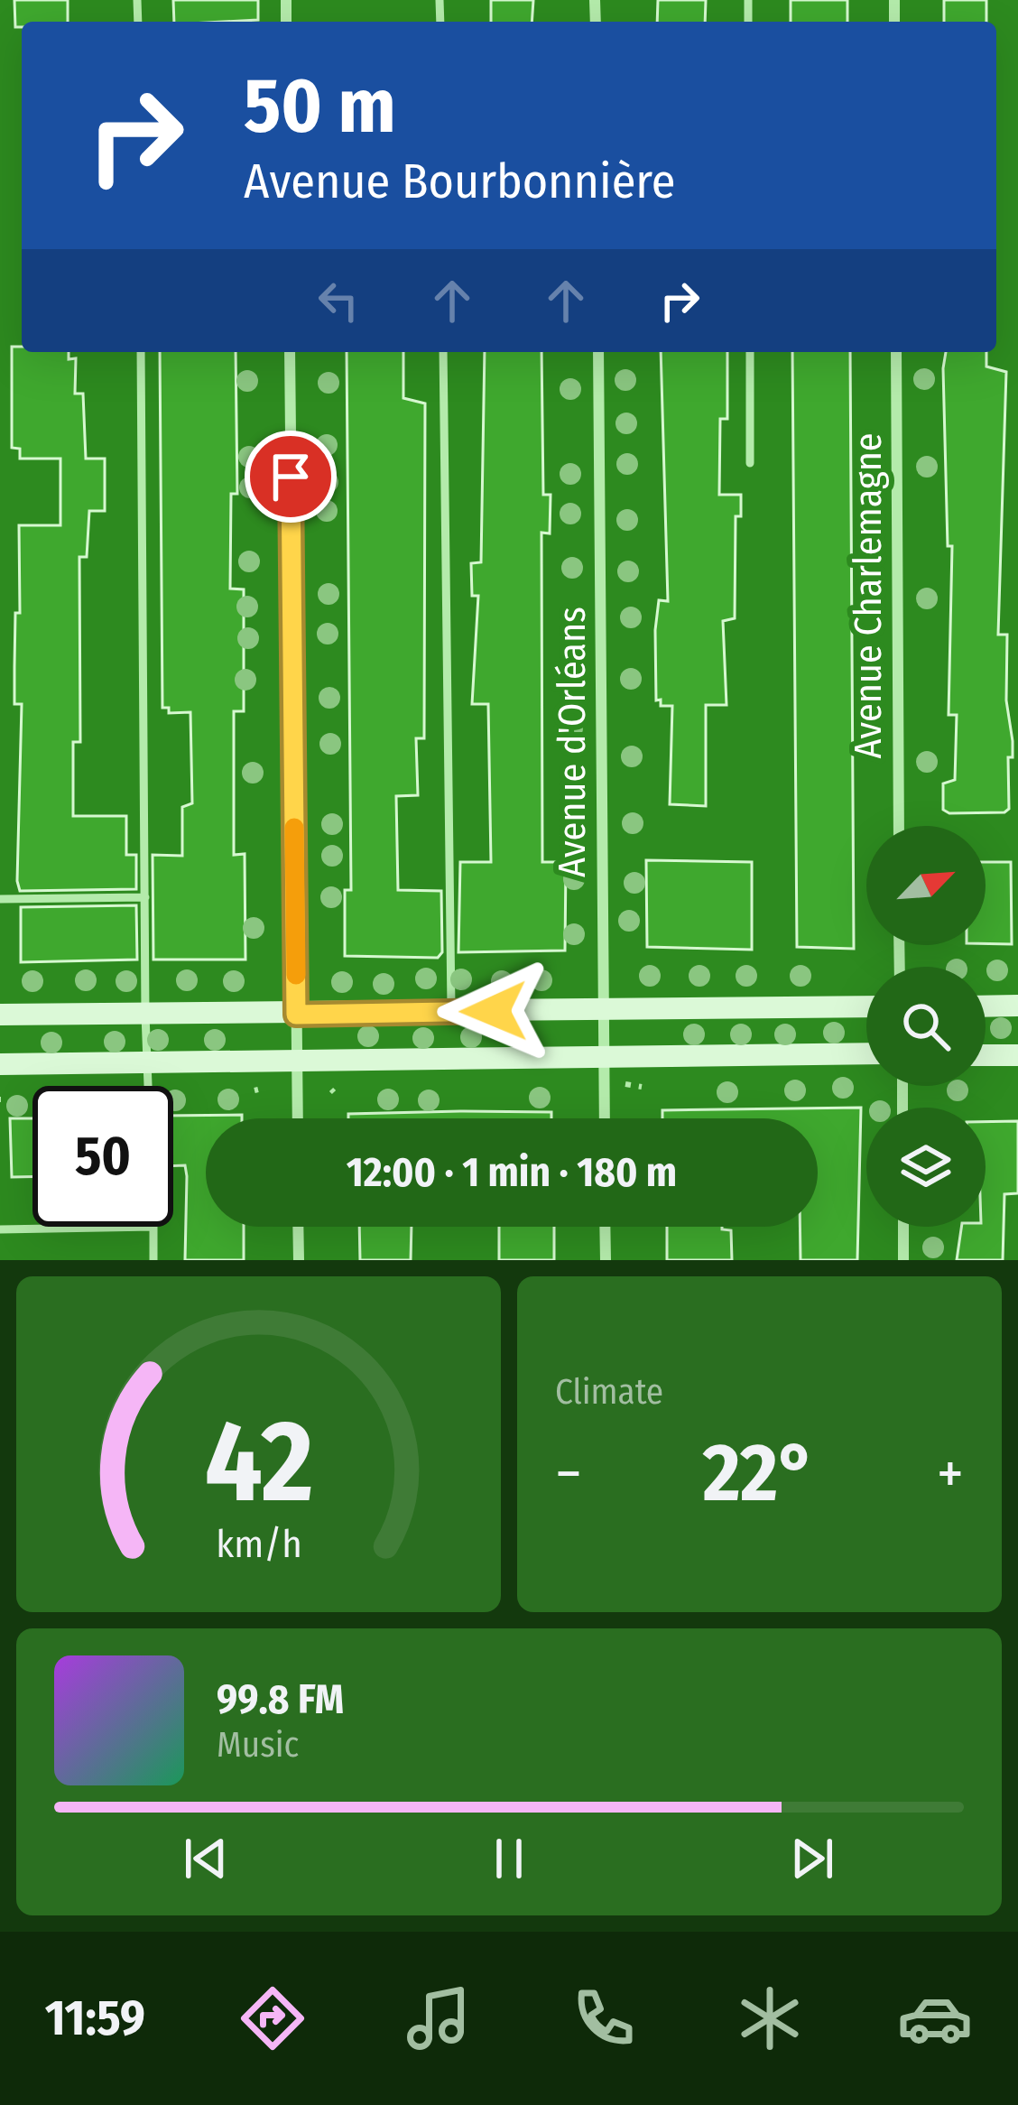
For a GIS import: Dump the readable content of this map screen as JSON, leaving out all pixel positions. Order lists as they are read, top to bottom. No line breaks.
{"streets":{"street":["Avenue Charlemagne","Avenue d'Orléans"]},"north":"top right","page":{"turn":["50 m","Avenue Bourbonnière"],"limit":"50","trip":"12:00 · 1 min · 180 m","tile":"Climate","heat":["−","22°","+"],"song":["99.8 FM","Music"],"tabs":"11:59","gauge":["42","km/h"]}}
